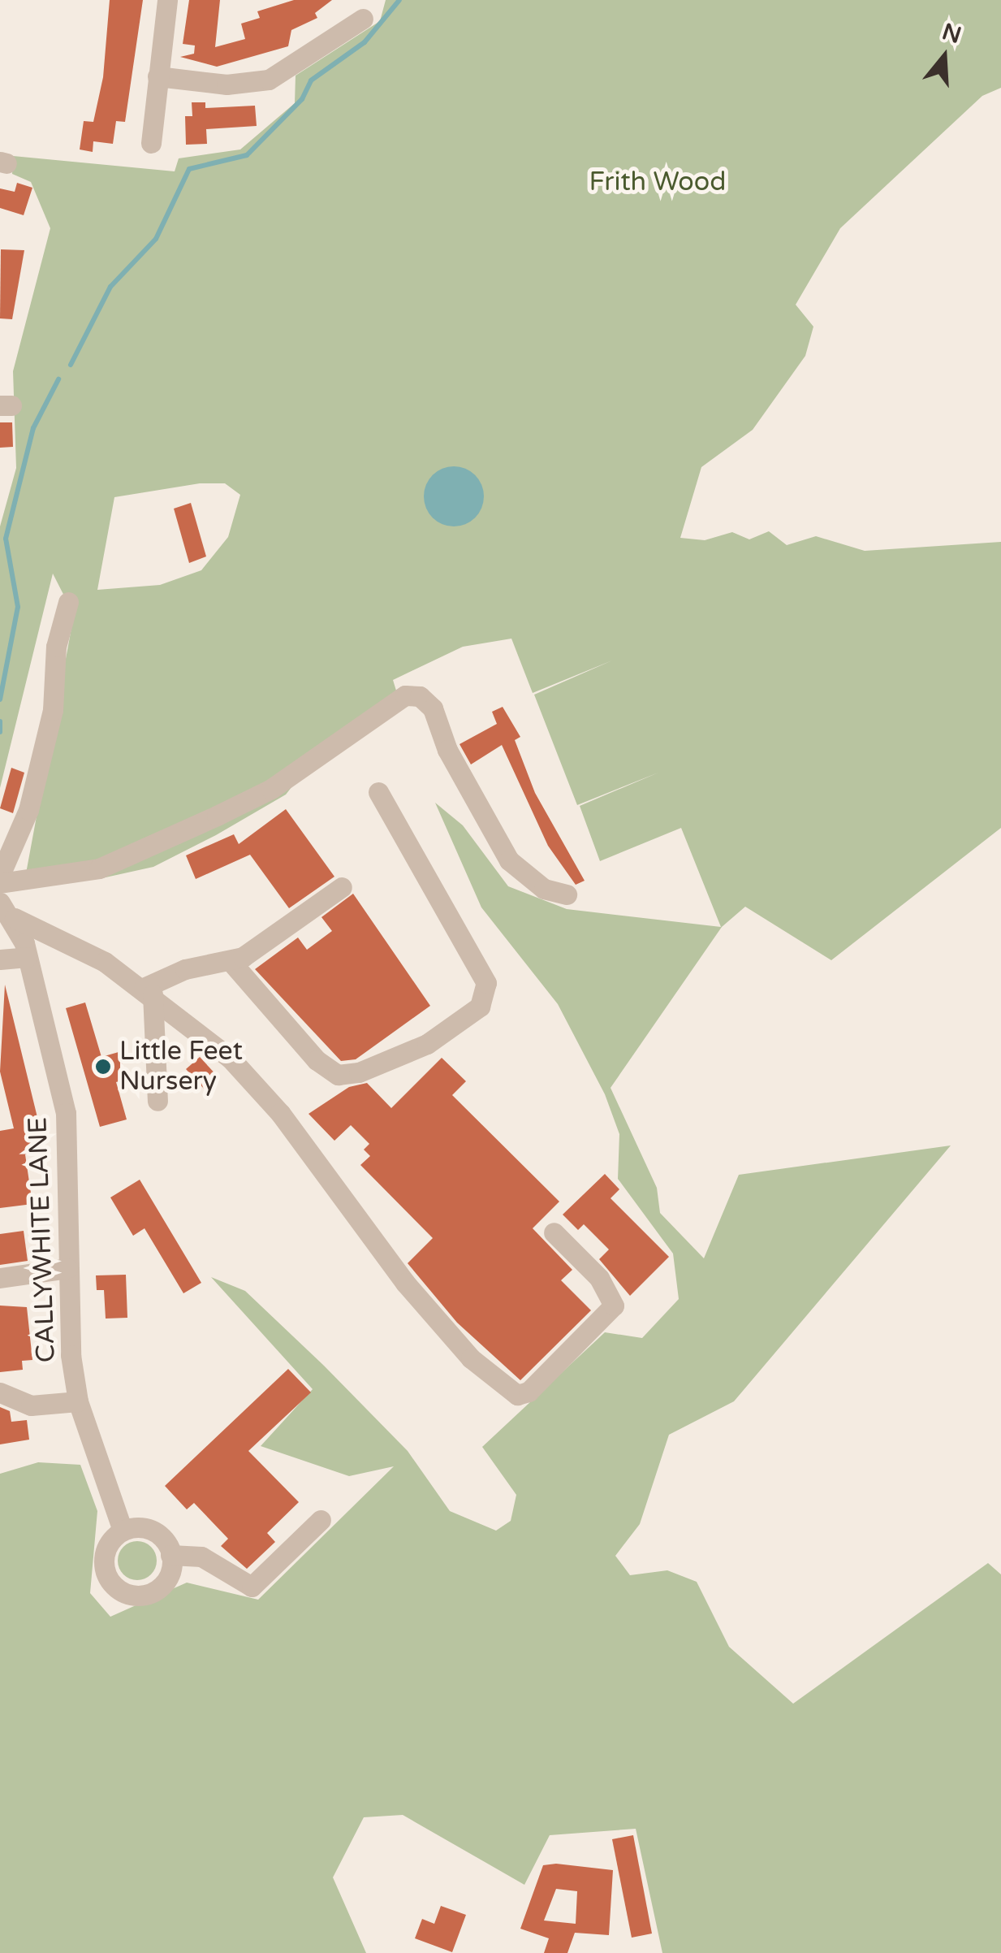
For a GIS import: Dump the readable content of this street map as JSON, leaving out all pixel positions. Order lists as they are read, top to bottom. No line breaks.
{"streets":{"street":["CALLYWHITE LANE"]},"parks":["Frith Wood"],"places":["Little Feet Nursery"],"north":"top"}
